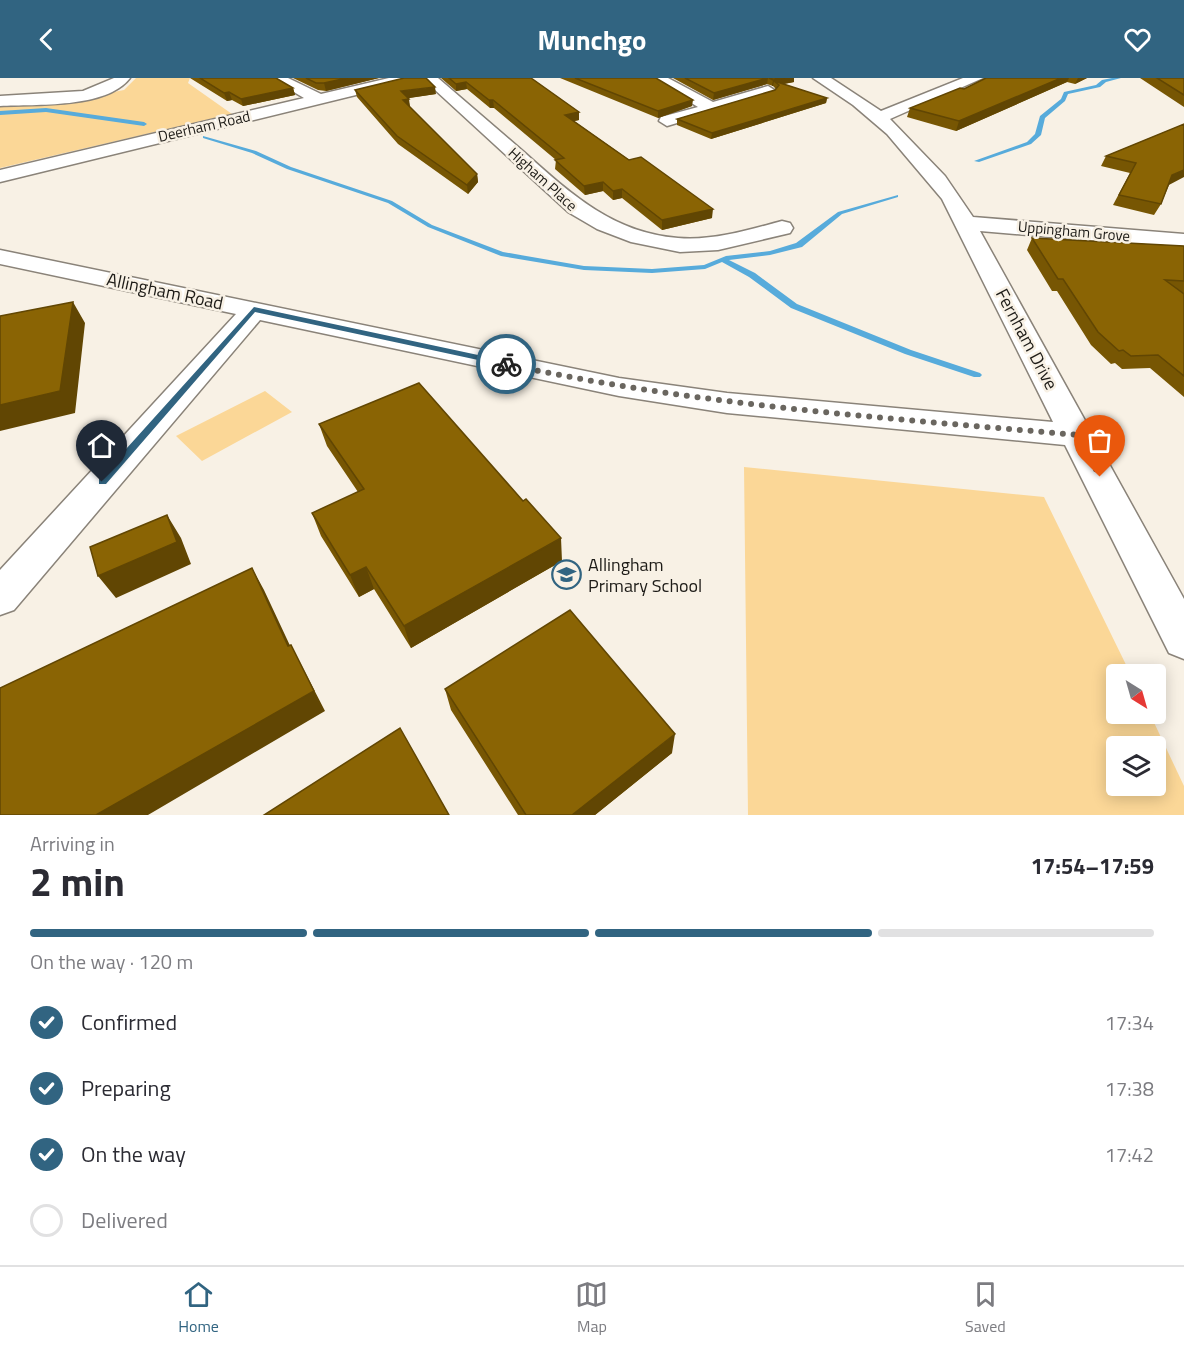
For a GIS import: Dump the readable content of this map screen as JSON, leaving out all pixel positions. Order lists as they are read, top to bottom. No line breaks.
{"streets":{"street":["Deerham Road","Higham Place","Uppingham Grove","Allingham Road","Fernham Drive"]},"crossings":[["Uppingham Grove","Fernham Drive"],["Allingham Road","Fernham Drive"]],"places":{"school or university":["Allingham Primary School"]},"north":"bottom right","page":{"header":"Munchgo","heading":["2 min","Arriving in","17:54–17:59"],"bar":"On the way · 120 m","list":[["Confirmed","17:34"],["Preparing","17:38"],["On the way","17:42"],"Delivered"],"tabs":["Home","Map","Saved"]}}
